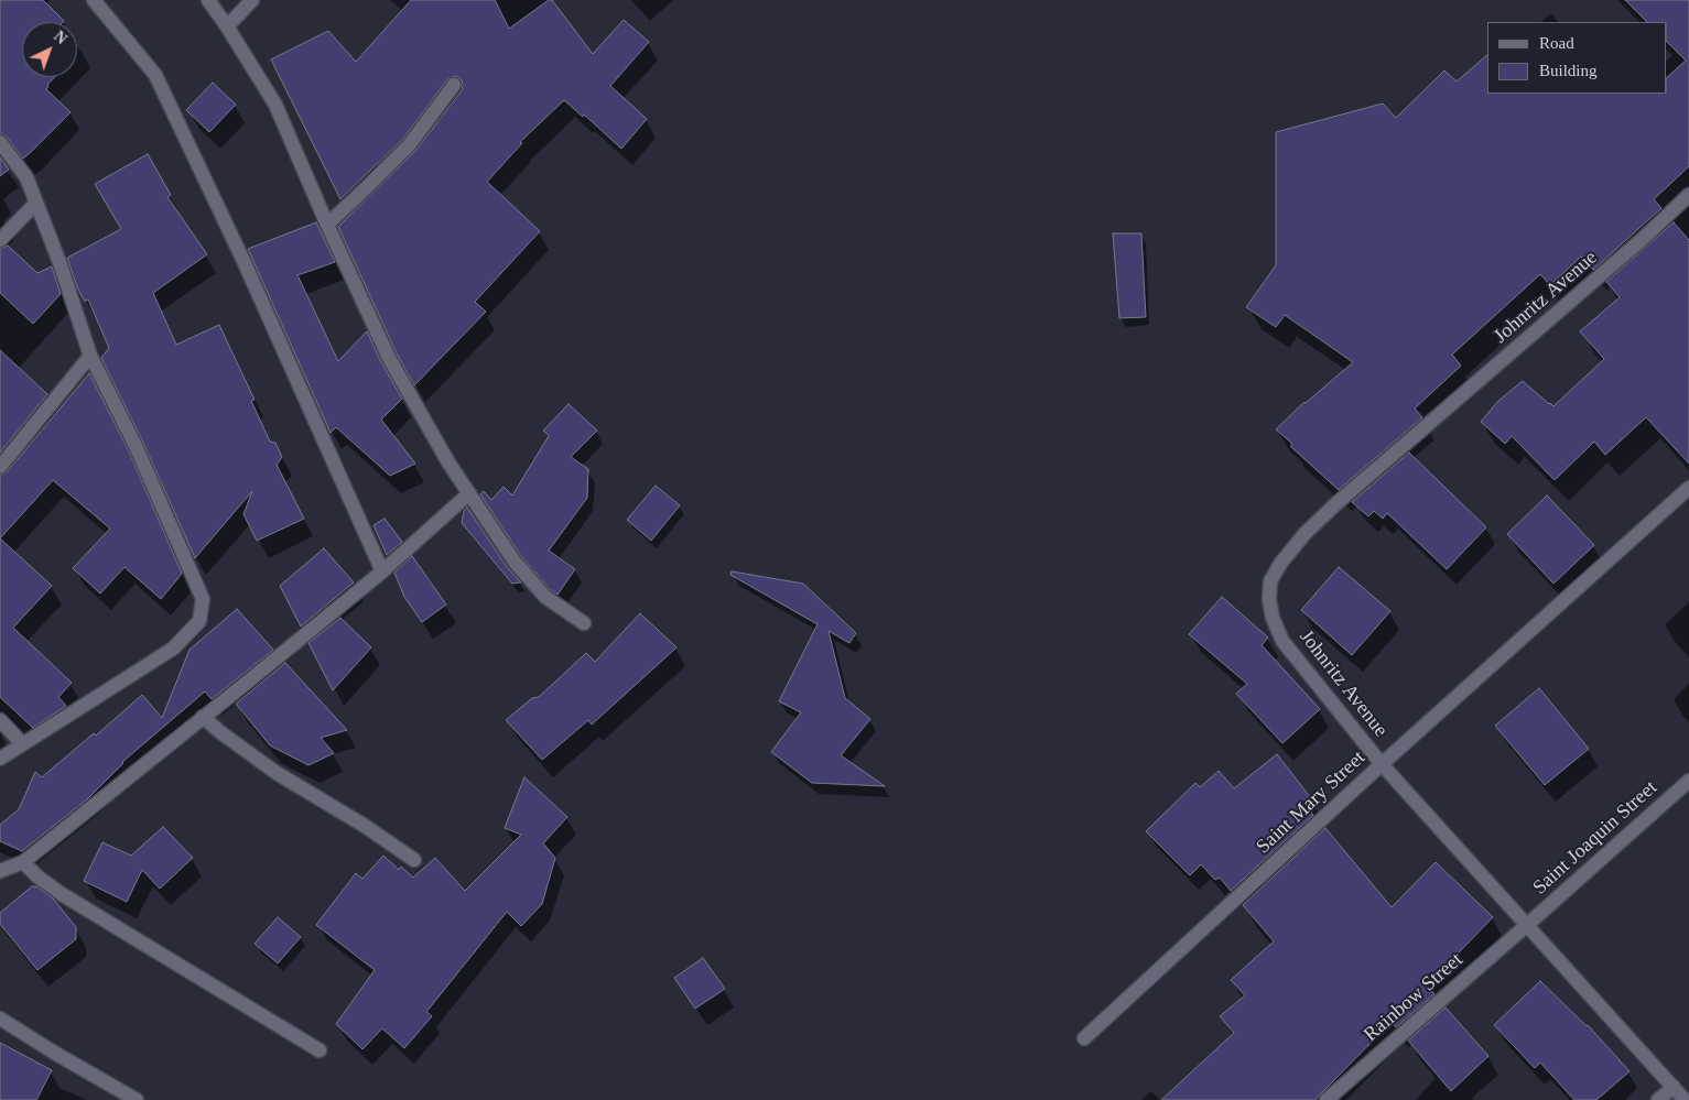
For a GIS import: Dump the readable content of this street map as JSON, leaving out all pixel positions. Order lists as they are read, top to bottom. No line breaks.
{"streets":{"street":["Johnritz Avenue","Saint Mary Street","Saint Joaquin Street","Rainbow Street"]},"crossings":[["Johnritz Avenue","Saint Mary Street"],["Johnritz Avenue","Saint Joaquin Street"],["Johnritz Avenue","Rainbow Street"],["Saint Joaquin Street","Rainbow Street"]],"legend":["Road","Building"],"north":"top right"}
